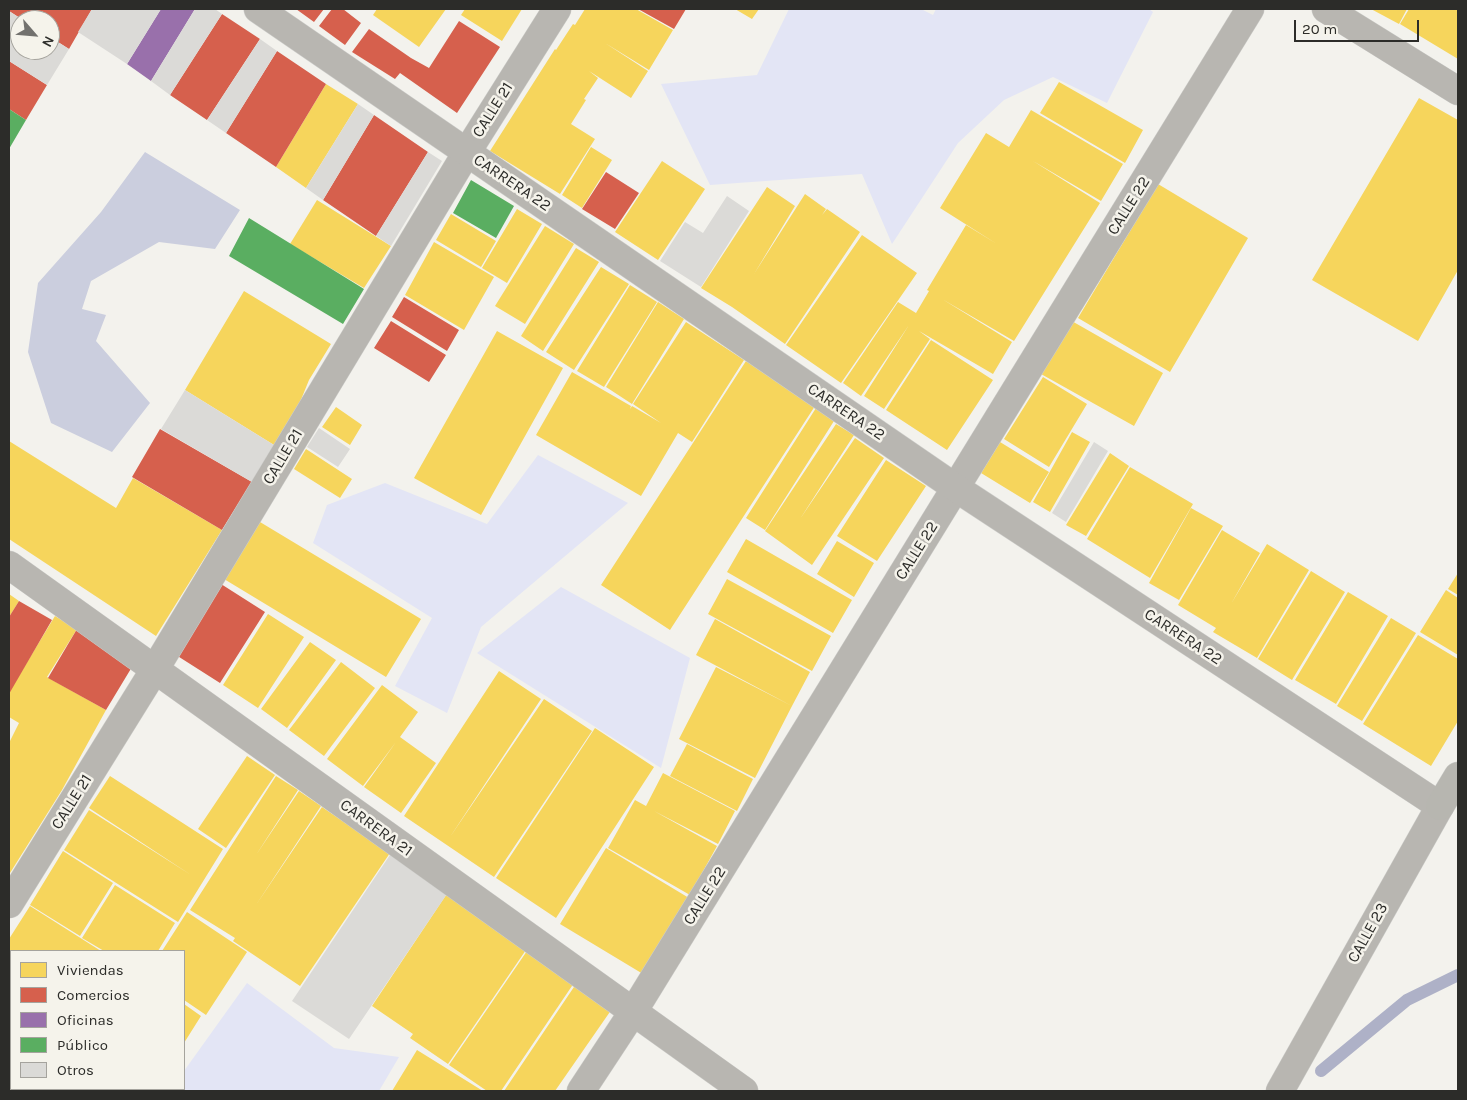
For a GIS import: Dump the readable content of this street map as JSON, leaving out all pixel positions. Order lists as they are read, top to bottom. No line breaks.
{"streets":{"main road":["CALLE 23"],"street":["CALLE 21","CARRERA 22","CALLE 22","CARRERA 21"]},"crossings":[["CALLE 21","CARRERA 22"],["CALLE 21","CARRERA 21"],["CARRERA 22","CALLE 22"],["CARRERA 22","CALLE 23"],["CALLE 22","CARRERA 21"]],"legend":["Viviendas","Comercios","Oficinas","Público","Otros"],"scale_bar":"20 m","north":"bottom right"}
